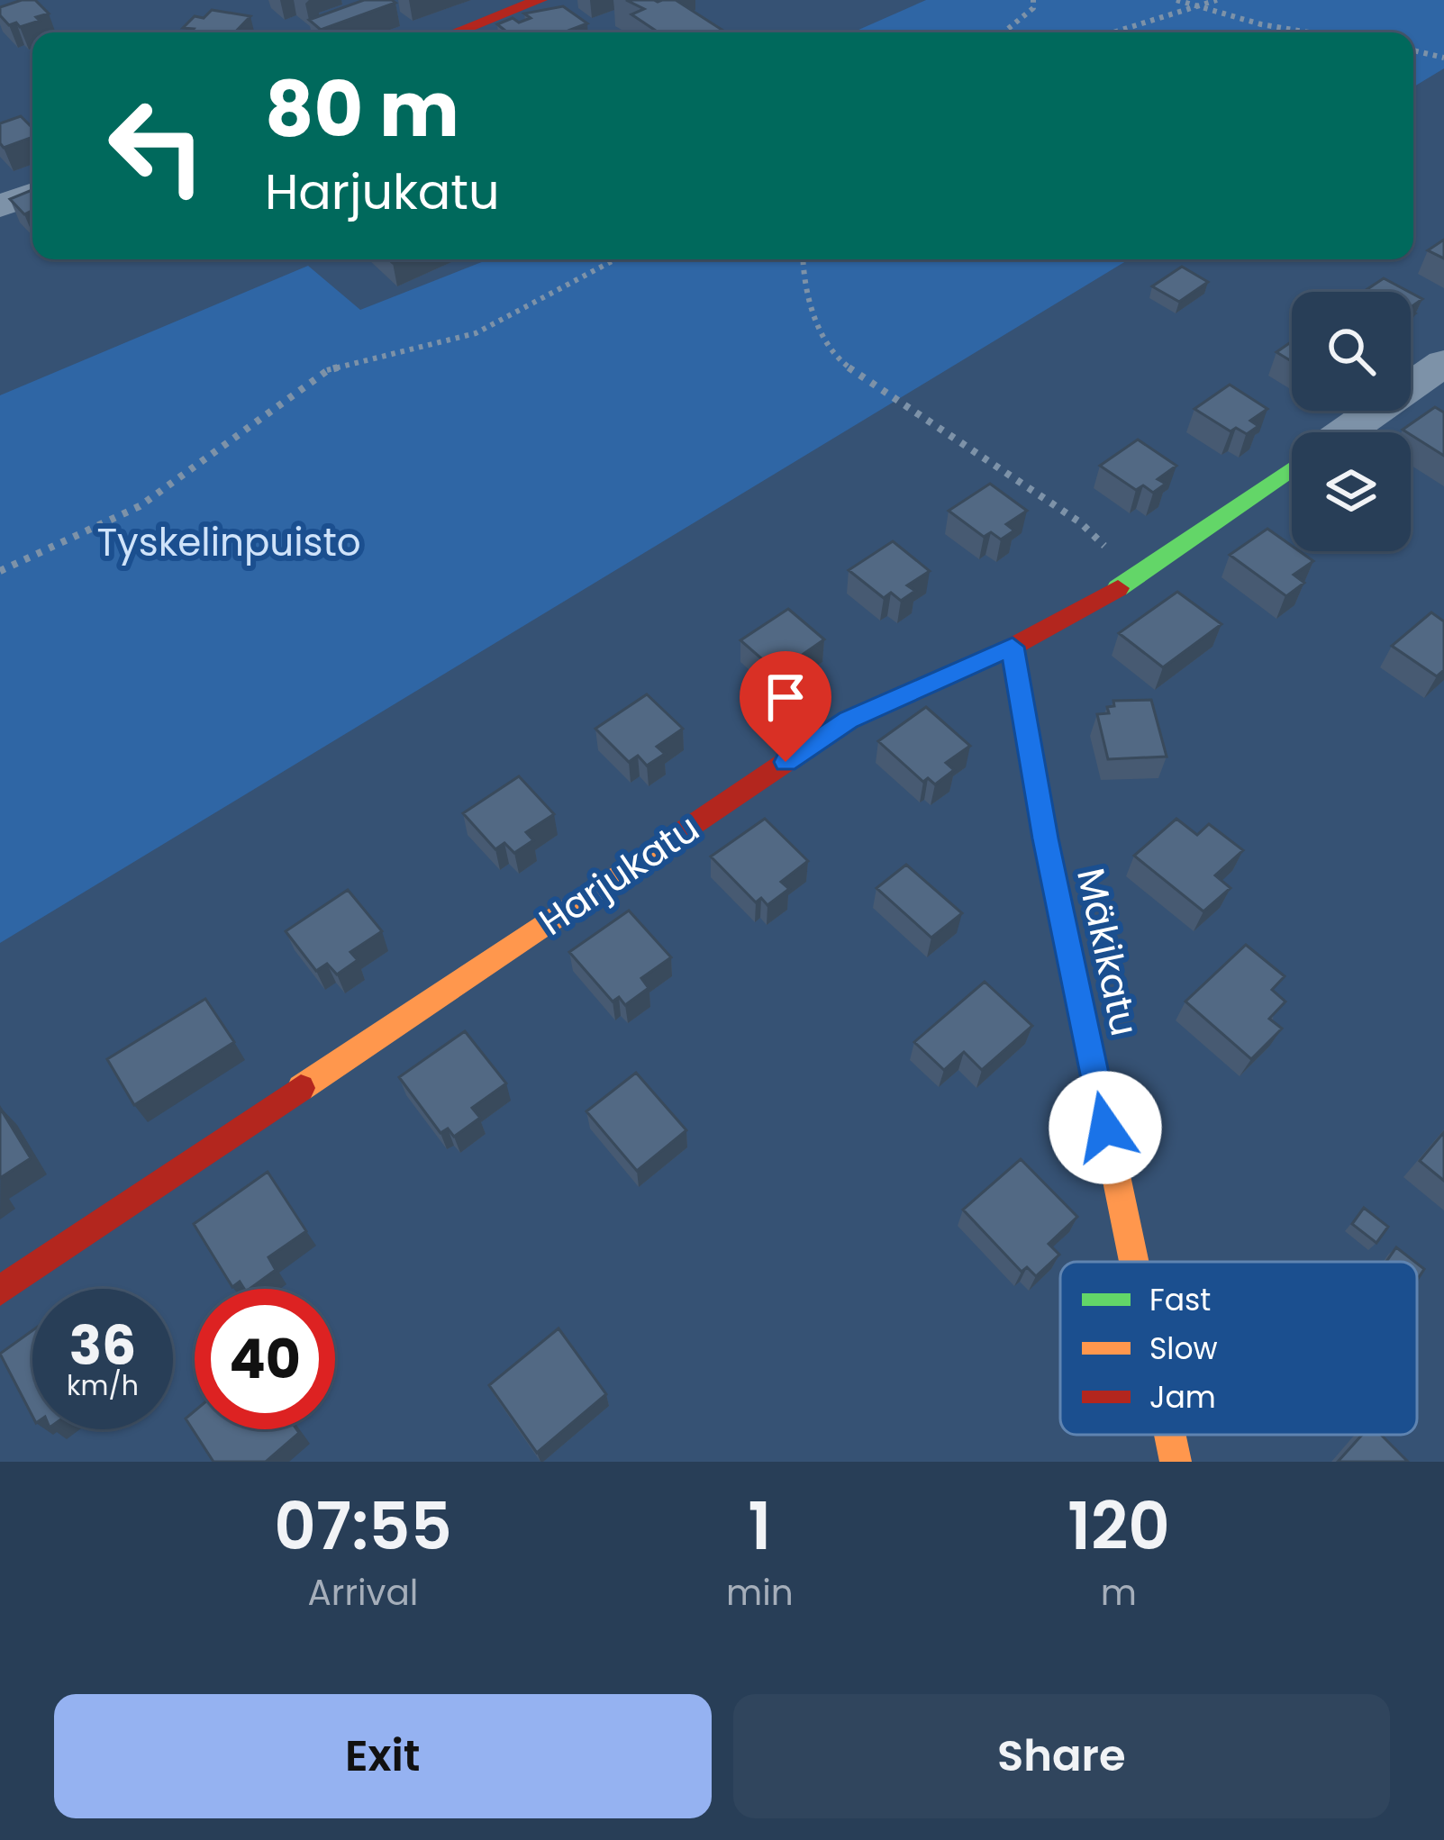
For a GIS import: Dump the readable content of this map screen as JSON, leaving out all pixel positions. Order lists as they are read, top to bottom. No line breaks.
{"streets":{"street":["Harjukatu","Mäkikatu"]},"crossings":[["Harjukatu","Mäkikatu"]],"parks":["Tyskelinpuisto"],"legend":["Fast","Slow","Jam"],"page":{"turn":["80 m","Harjukatu"],"speed":"36 km/h","limit":"40","eta":["07:55","Arrival","1","min","120","m"],"buttons":["Exit","Share"]}}
